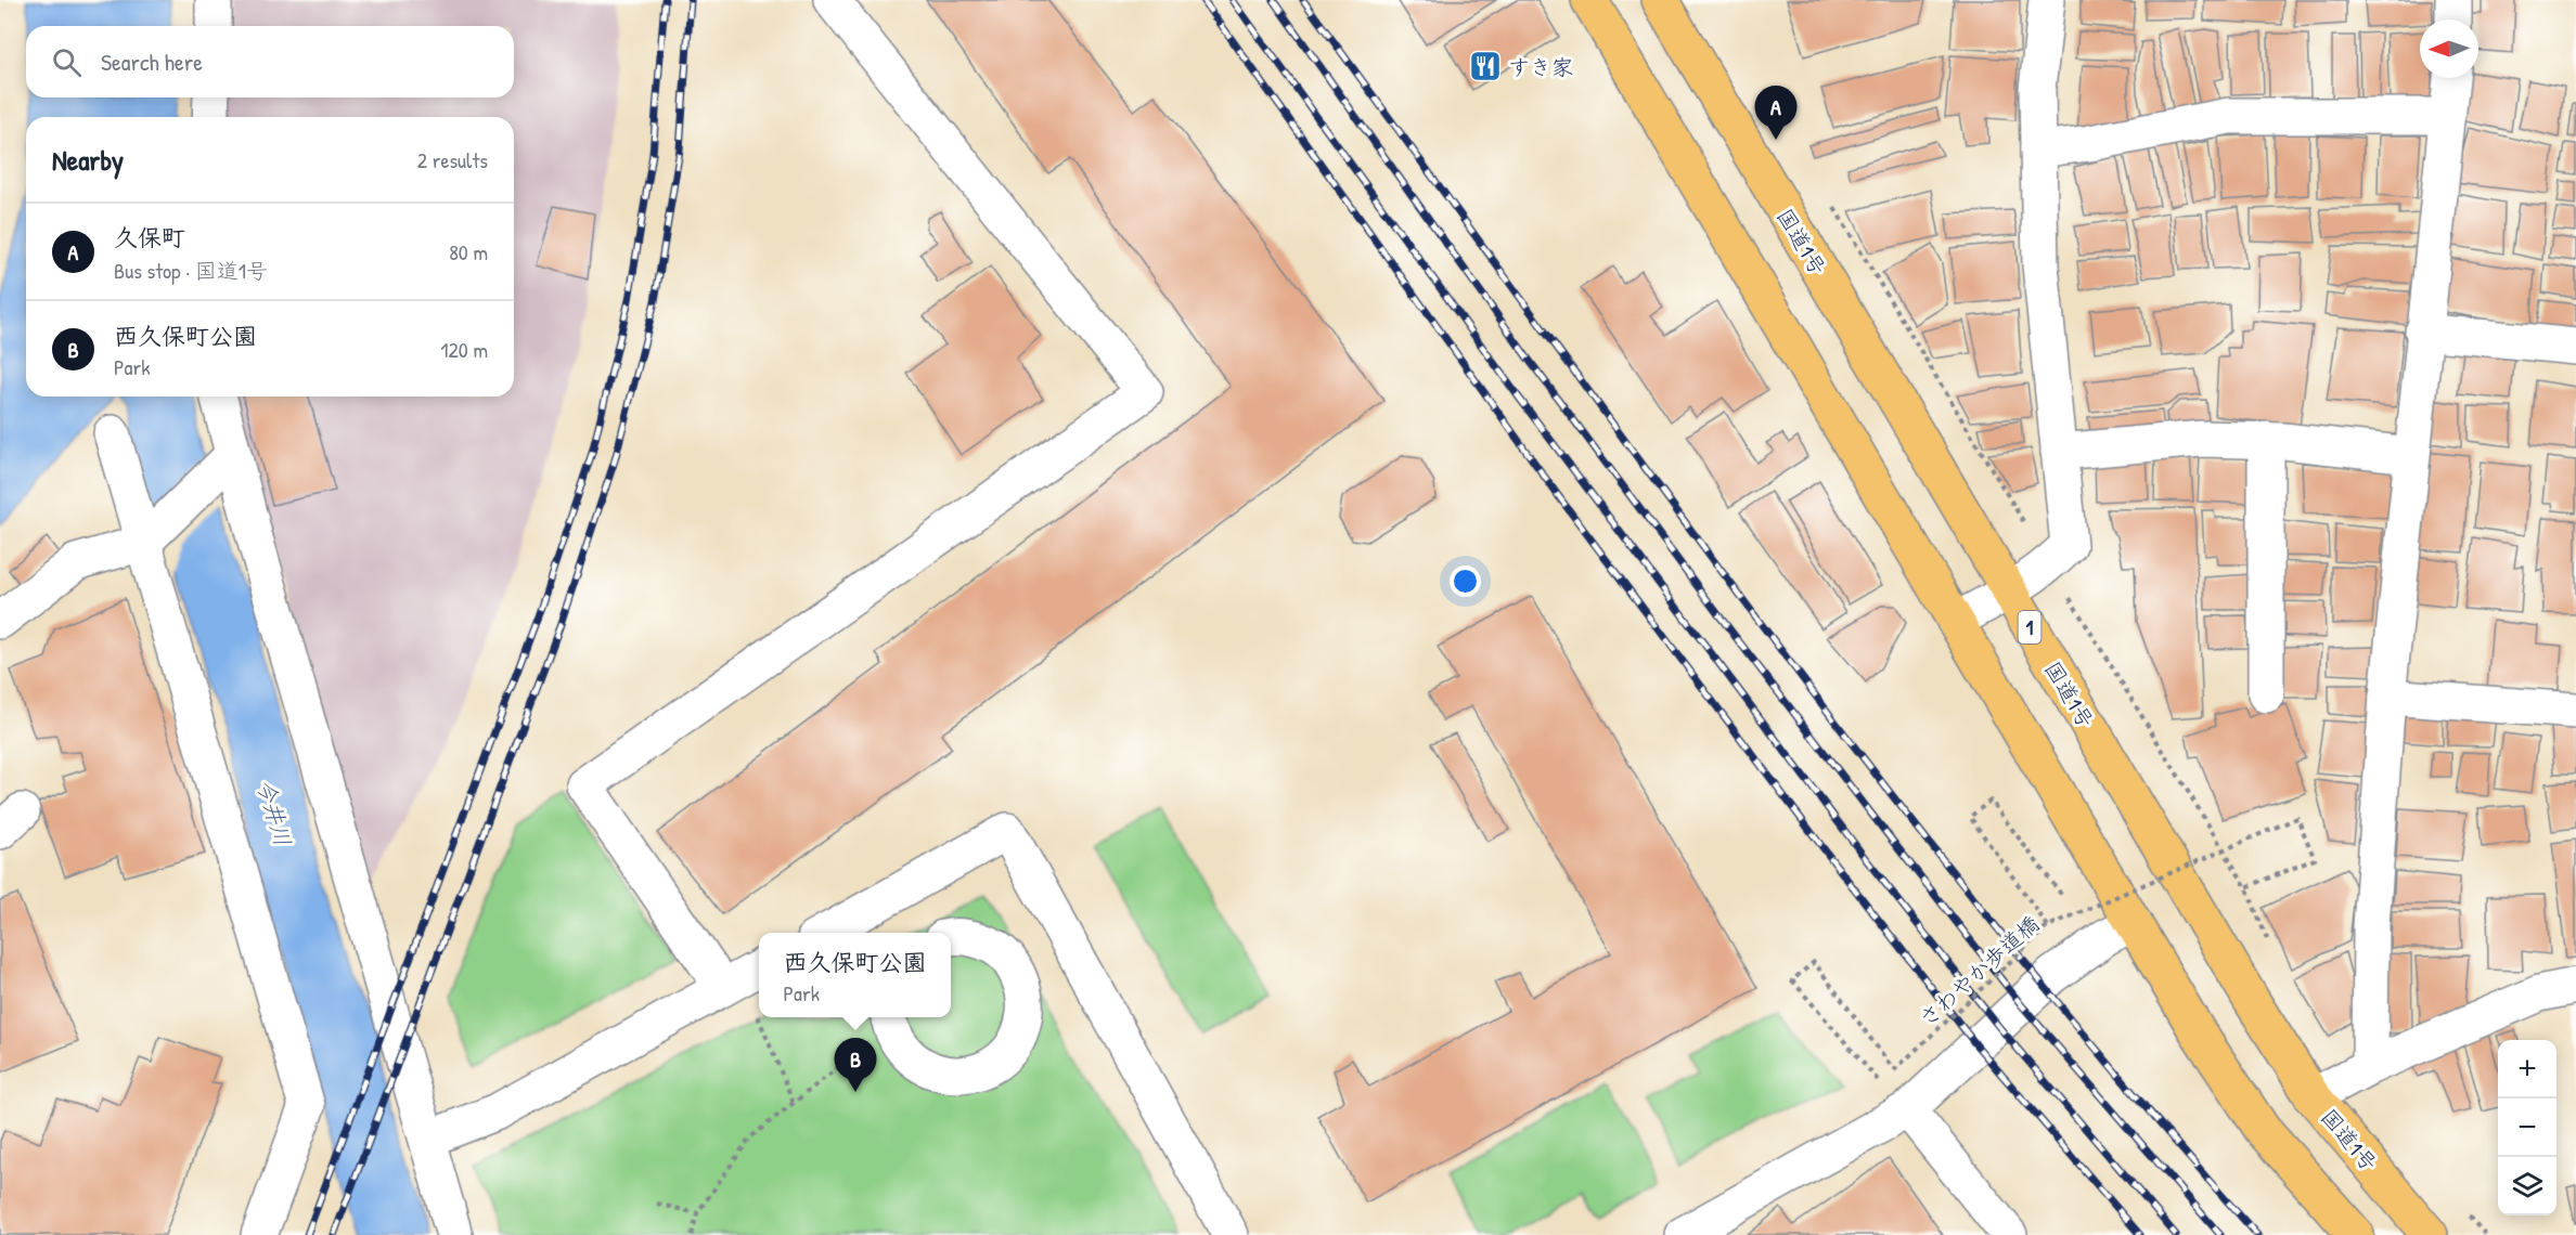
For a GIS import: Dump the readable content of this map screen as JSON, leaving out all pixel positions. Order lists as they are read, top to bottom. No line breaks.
{"streets":{"highway":["国道1号","1"],"path":["さわやか歩道橋"]},"water":["今井川"],"places":{"restaurant":["すき家"]},"north":"left","page":{"search":"Search here","pins":["A","B"],"heading":["Nearby","2 results"],"list":[{"mark":"A","name":"久保町","note":"Bus stop · 国道1号","value":"80 m"},{"mark":"B","name":"西久保町公園","note":"Park","value":"120 m"}],"popup":["西久保町公園","Park"],"map_buttons":["+","−"]}}
